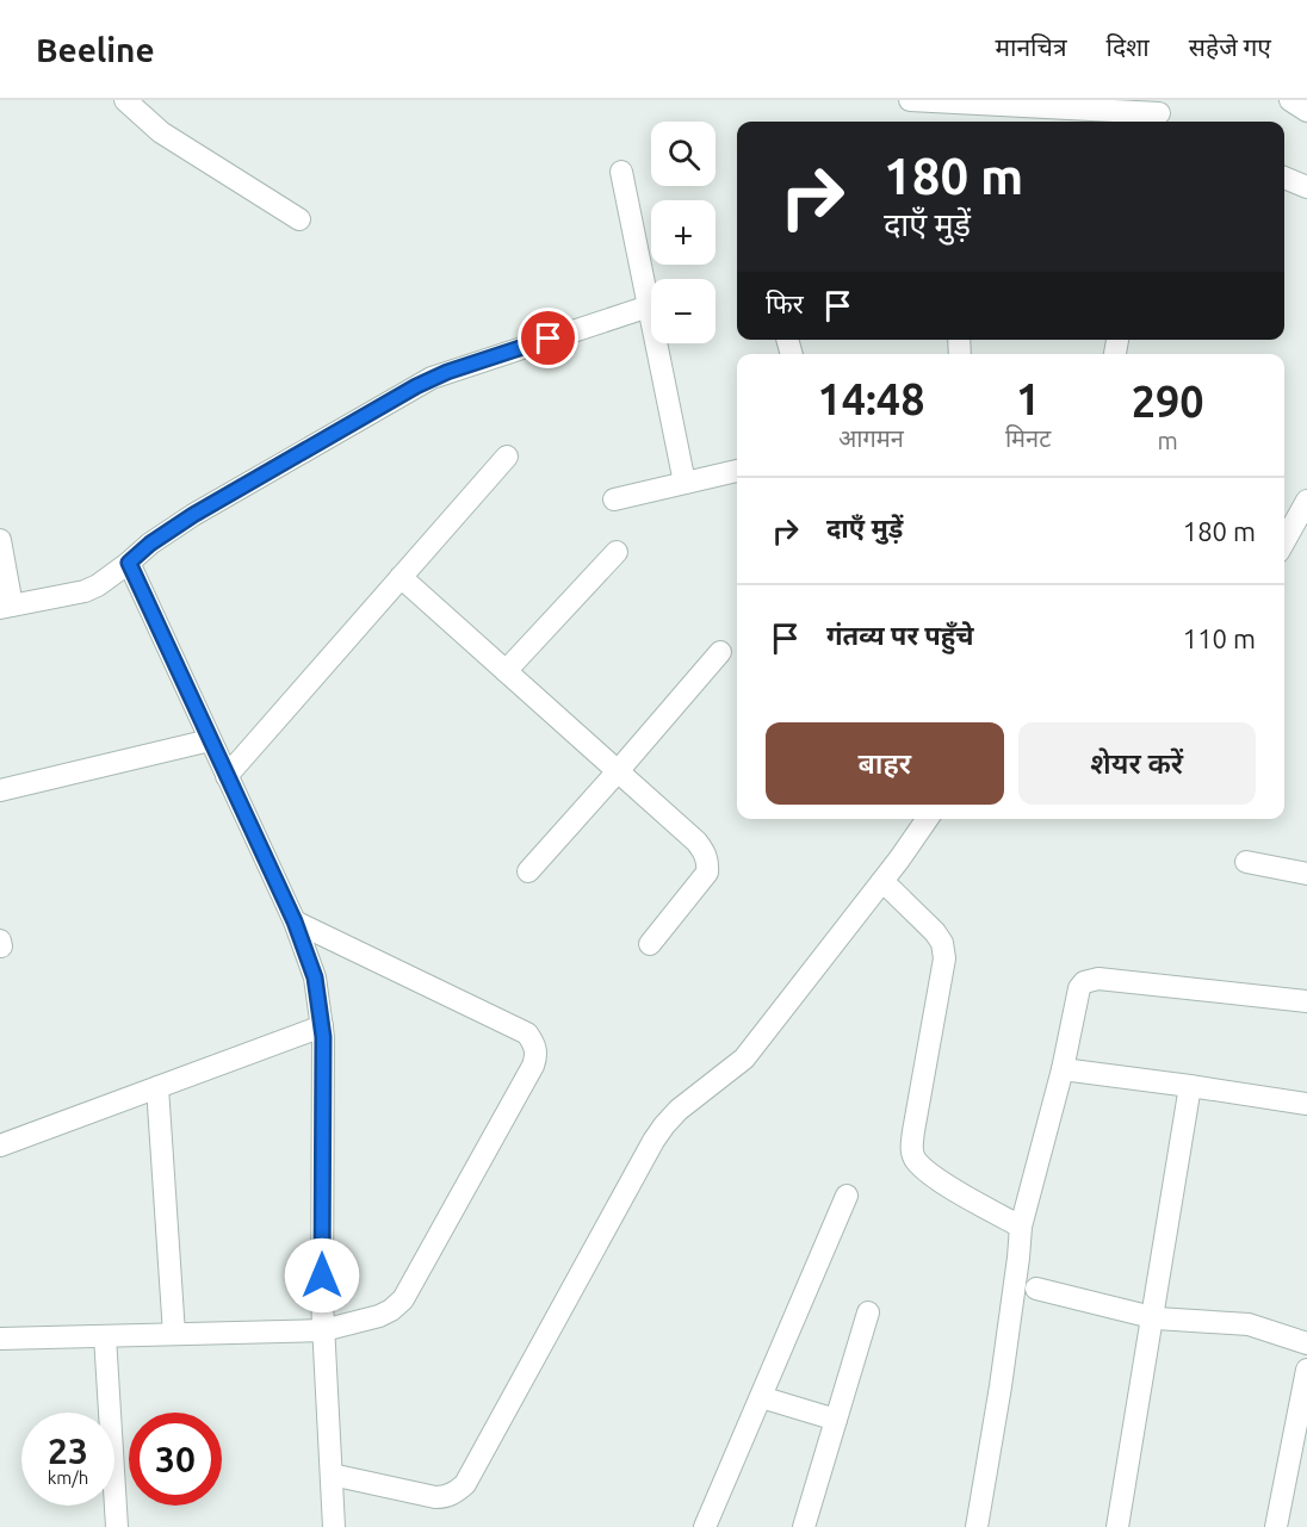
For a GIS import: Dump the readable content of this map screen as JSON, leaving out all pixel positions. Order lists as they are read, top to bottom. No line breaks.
{"page":{"header":"Beeline","nav":["मानचित्र","दिशा","सहेजे गए"],"map_buttons":["+","−"],"turn":["180 m","दाएँ मुड़ें"],"then":"फिर","eta":["14:48","आगमन","1","मिनट","290","m"],"list":[{"name":"दाएँ मुड़ें","value":"180 m"},{"name":"गंतव्य पर पहुँचे","value":"110 m"}],"buttons":["बाहर","शेयर करें"],"speed":"23 km/h","limit":"30"}}
